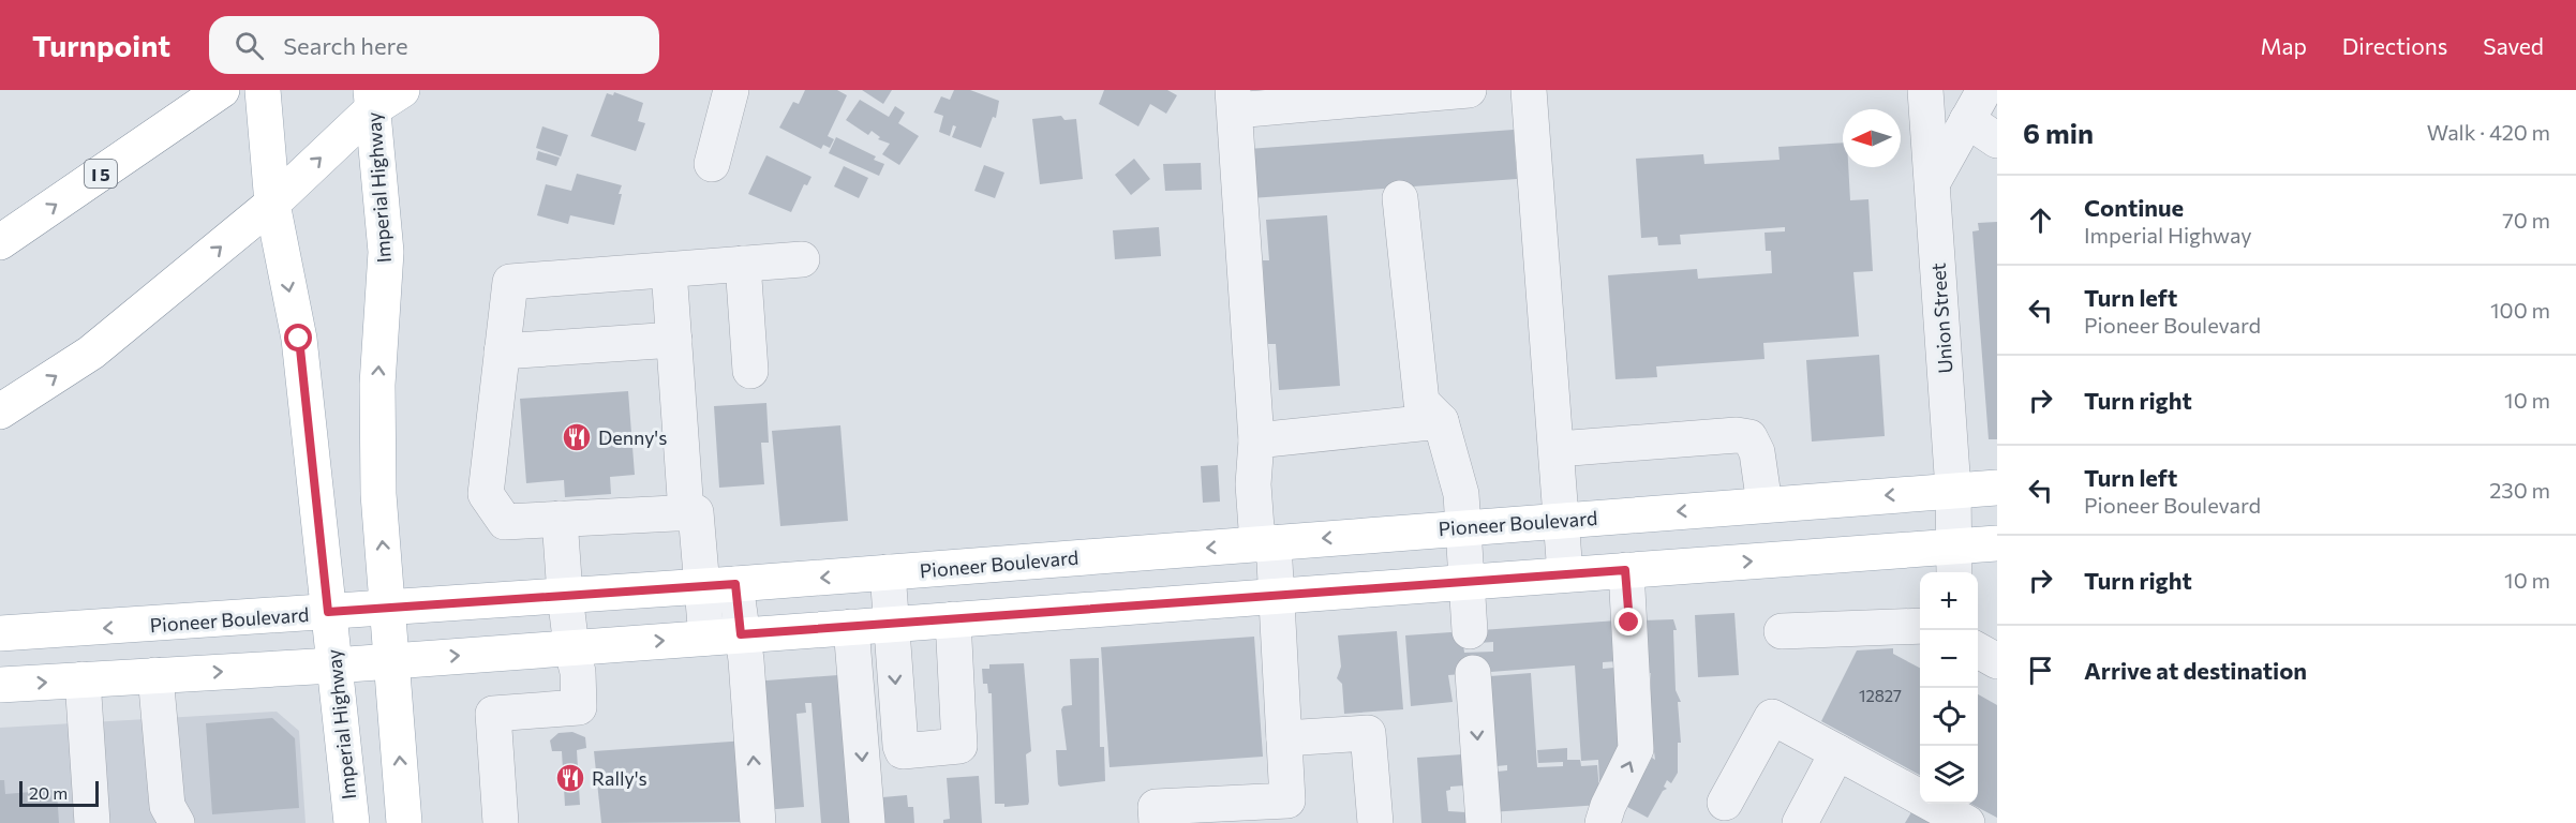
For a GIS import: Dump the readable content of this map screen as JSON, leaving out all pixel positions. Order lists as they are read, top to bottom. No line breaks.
{"streets":{"main road":["I 5","Imperial Highway","Pioneer Boulevard"],"street":["Union Street"]},"crossings":[["Imperial Highway","Pioneer Boulevard"],["Union Street","Pioneer Boulevard"]],"places":{"restaurant":["Denny's","Rally's"]},"house_numbers":["12827"],"scale_bar":"20 m","north":"left","page":{"header":"Turnpoint","search":"Search here","nav":["Map","Directions","Saved"],"heading":["6 min","Walk · 420 m"],"list":[["Continue","Imperial Highway","70 m"],["Turn left","Pioneer Boulevard","100 m"],["Turn right","10 m"],["Turn left","Pioneer Boulevard","230 m"],["Turn right","10 m"],"Arrive at destination"],"map_buttons":["+","−"],"scale":"20 m"}}
